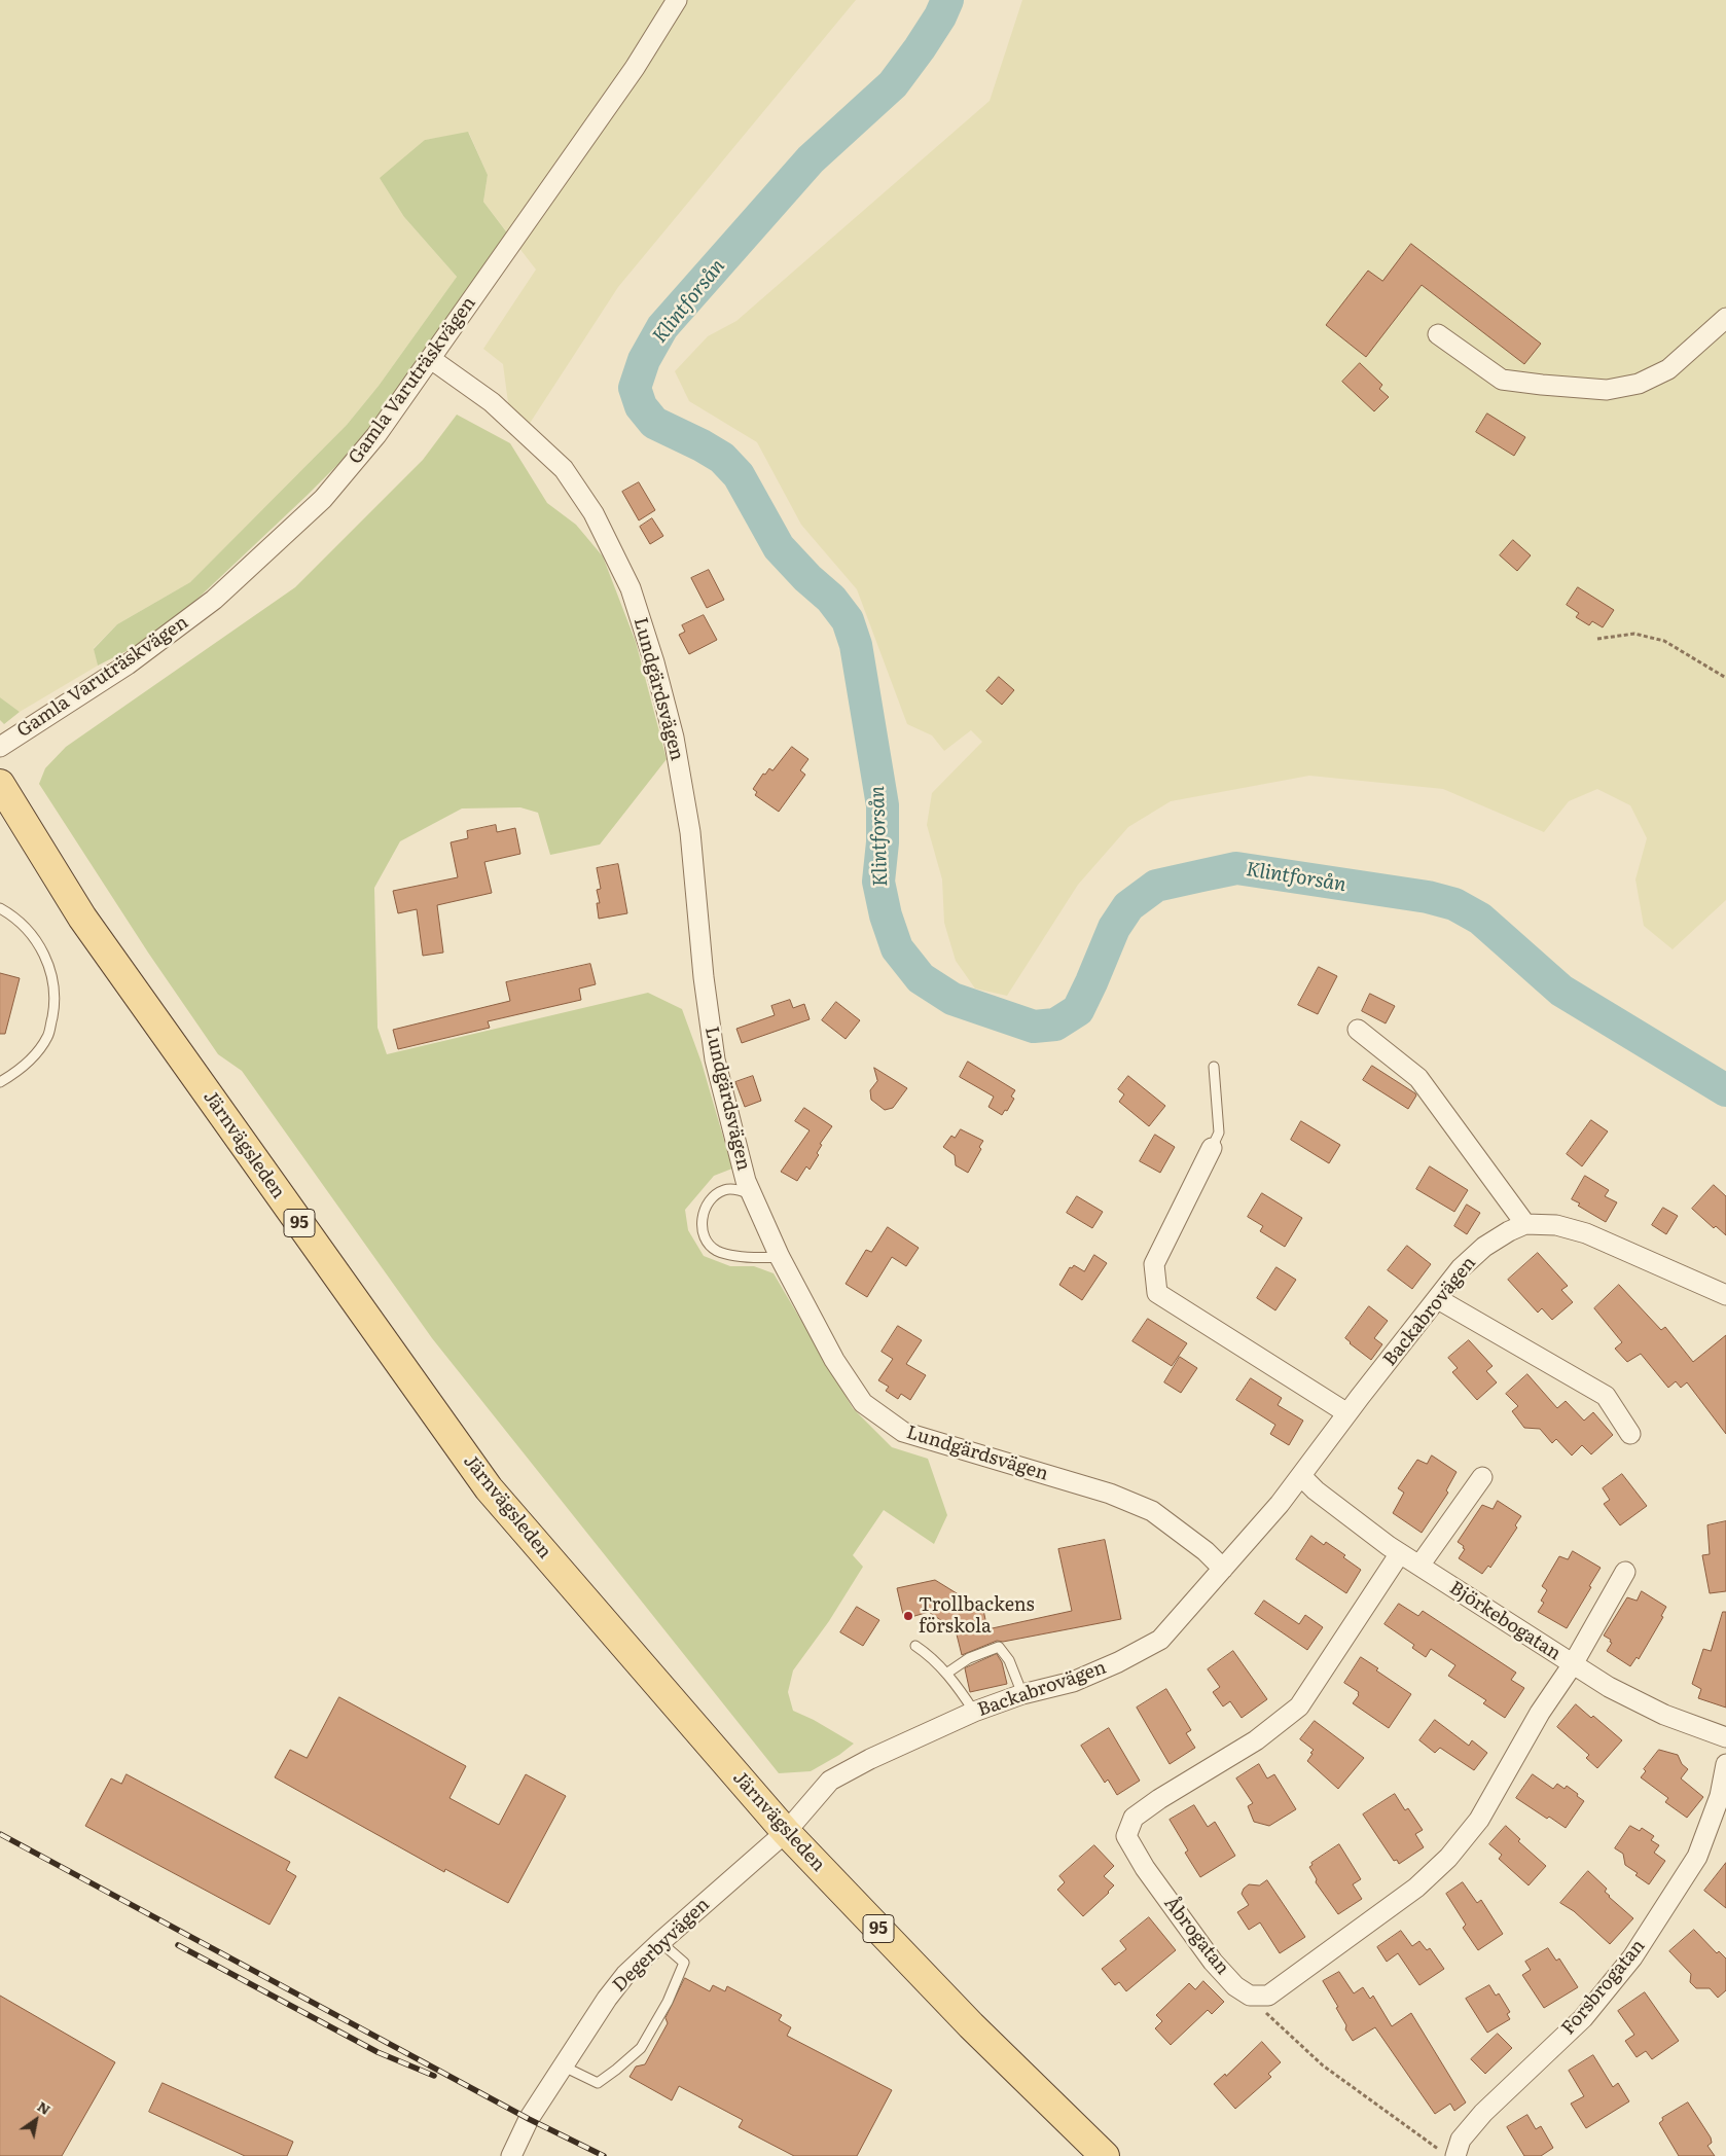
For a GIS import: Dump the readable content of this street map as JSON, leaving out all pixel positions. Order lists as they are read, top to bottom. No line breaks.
{"streets":{"main road":["Järnvägsleden","95"],"street":["Gamla Varuträskvägen","Lundgärdsvägen","Backabrovägen","Björkebogatan","Åbrogatan","Degerbyvägen","Forsbrogatan"]},"crossings":[["Gamla Varuträskvägen","Lundgärdsvägen"],["Lundgärdsvägen","Backabrovägen"],["Järnvägsleden","Backabrovägen"],["Järnvägsleden","Degerbyvägen"],["Backabrovägen","Björkebogatan"],["Backabrovägen","Degerbyvägen"],["Björkebogatan","Åbrogatan"]],"water":["Klintforsån"],"places":["Trollbackens förskola"],"north":"top right"}
